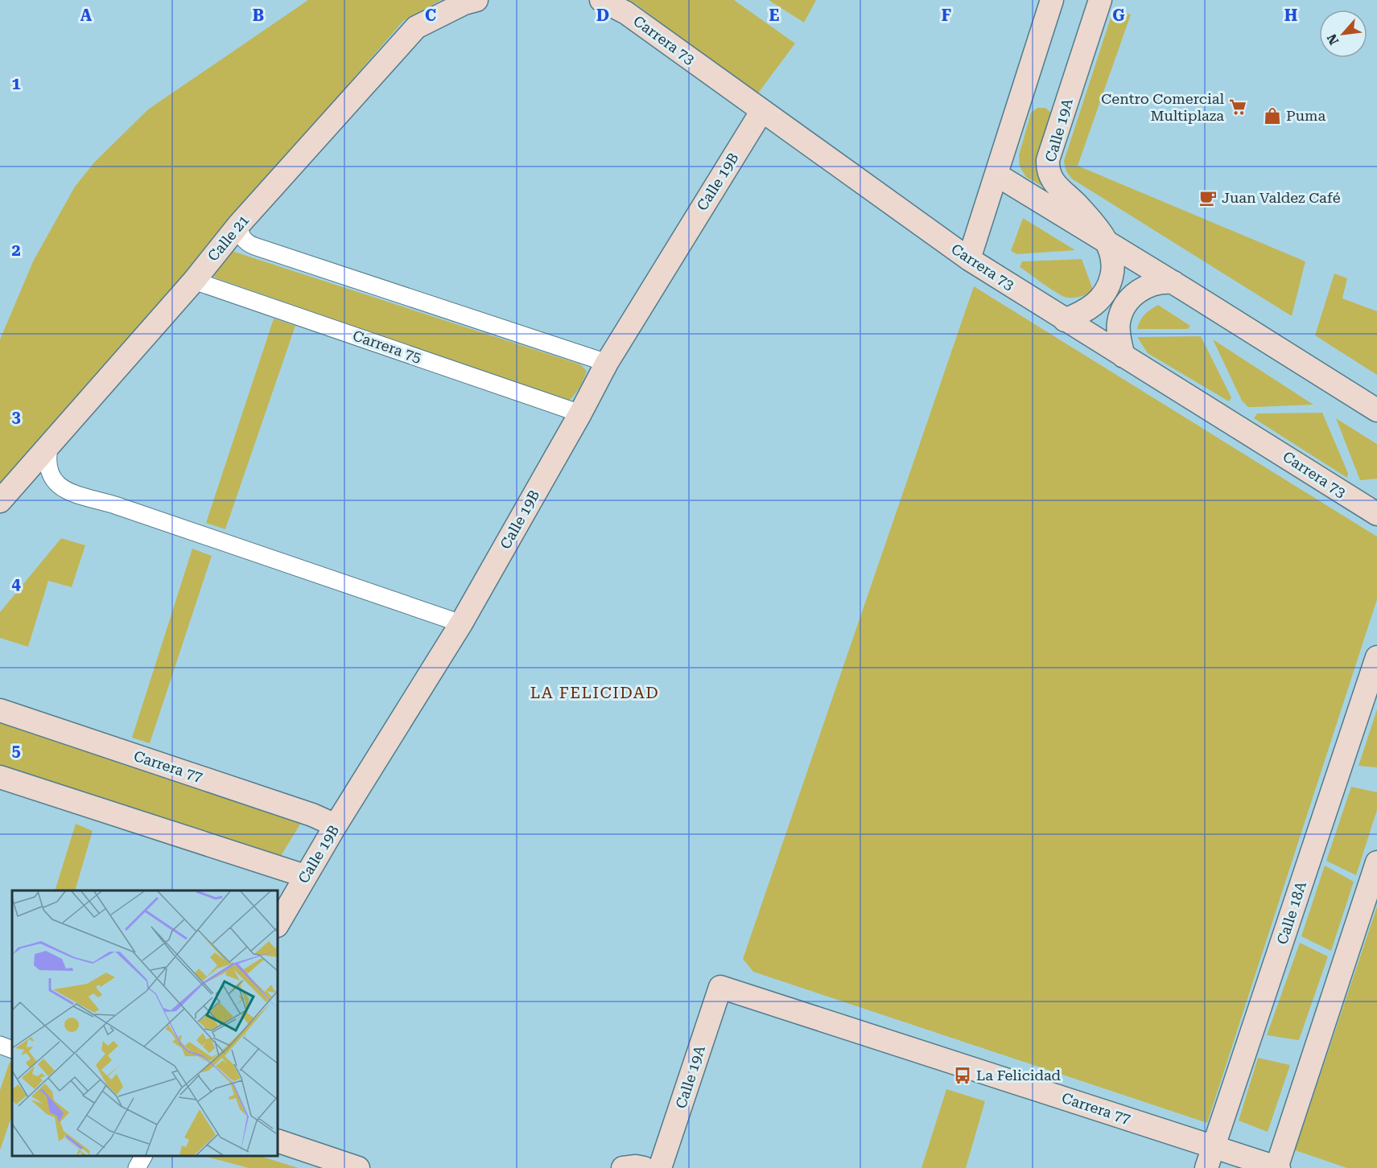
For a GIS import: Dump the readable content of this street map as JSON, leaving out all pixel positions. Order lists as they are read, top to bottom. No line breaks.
{"streets":{"street":["Carrera 73","Calle 19A","Calle 19B","Calle 21","Carrera 75","Carrera 77","Calle 18A"]},"crossings":[["Carrera 73","Calle 19B"],["Calle 19A","Carrera 77"],["Calle 19B","Carrera 75"],["Calle 19B","Carrera 77"],["Calle 21","Carrera 75"],["Carrera 77","Calle 18A"]],"districts":["LA FELICIDAD"],"places":{"supermarket":["Centro Comercial Multiplaza"],"shop":["Puma"],"cafe":["Juan Valdez Café"],"bus stop":["La Felicidad"]},"north":"bottom left","grid":{"columns":["A","B","C","D","E","F","G","H"],"rows":["1","2","3","4","5"]}}
